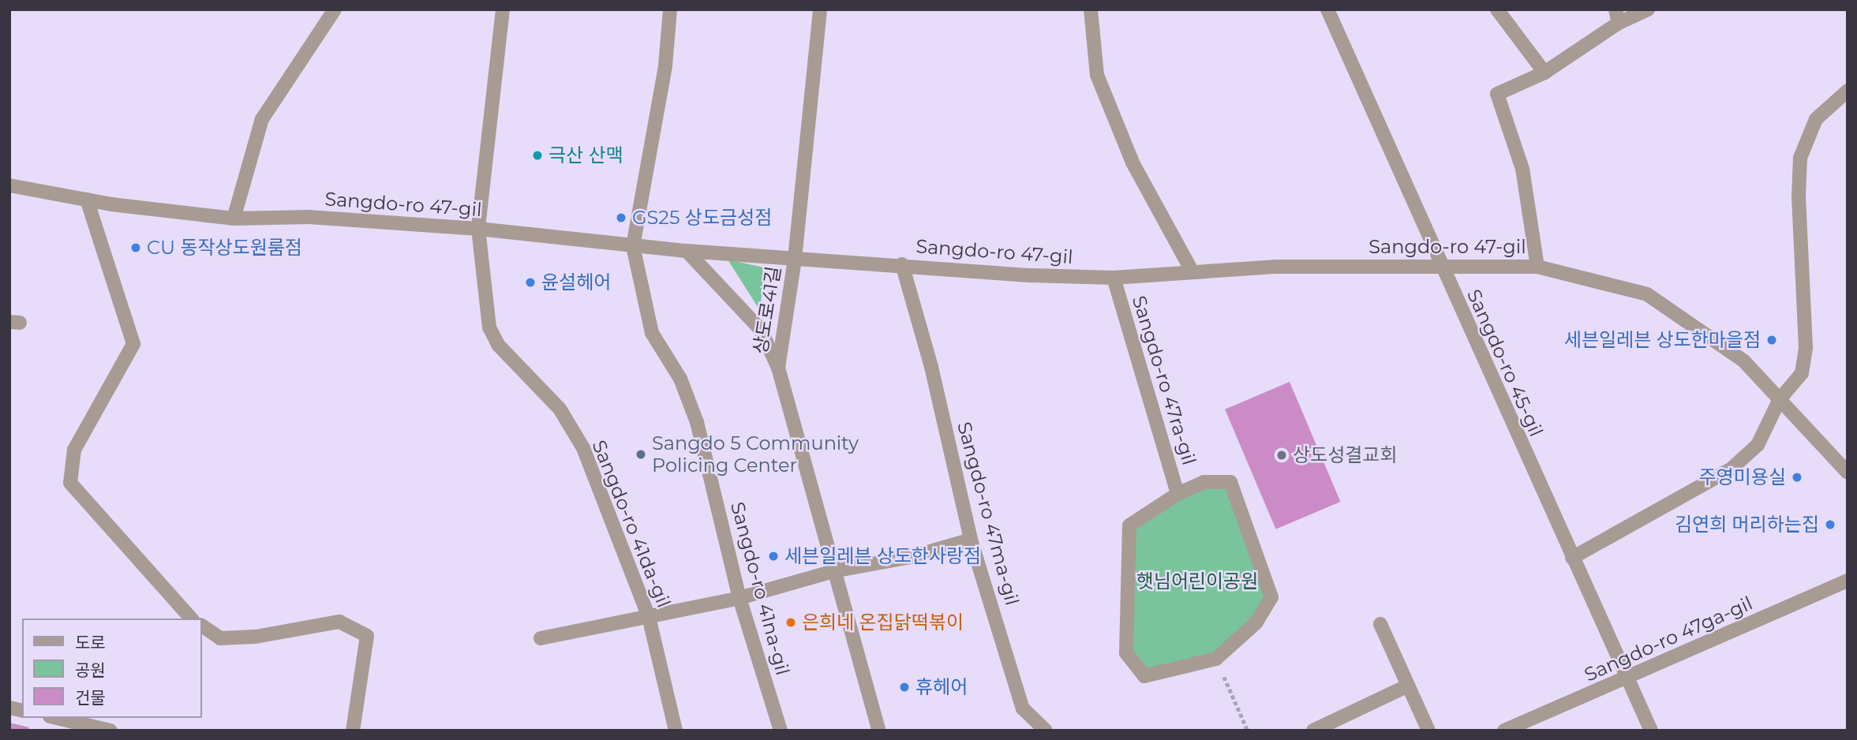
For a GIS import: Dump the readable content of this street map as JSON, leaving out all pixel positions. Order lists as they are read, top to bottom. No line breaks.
{"streets":{"street":["Sangdo-ro 47-gil","상도로41길","Sangdo-ro 45-gil","Sangdo-ro 47ra-gil","Sangdo-ro 47ma-gil","Sangdo-ro 41da-gil","Sangdo-ro 41na-gil","Sangdo-ro 47ga-gil"]},"crossings":[["Sangdo-ro 47-gil","상도로41길"],["Sangdo-ro 47-gil","Sangdo-ro 45-gil"],["Sangdo-ro 47-gil","Sangdo-ro 47ra-gil"],["Sangdo-ro 47-gil","Sangdo-ro 47ma-gil"],["Sangdo-ro 47-gil","Sangdo-ro 41da-gil"],["Sangdo-ro 47-gil","Sangdo-ro 41na-gil"],["Sangdo-ro 45-gil","Sangdo-ro 47ga-gil"]],"parks":["햇님어린이공원"],"places":["극산 산맥","GS25 상도금성점","CU 동작상도원룸점","윤설헤어","세븐일레븐 상도한마을점","Sangdo 5 Community Policing Center","상도성결교회","주영미용실","김연희 머리하는집","세븐일레븐 상도한사랑점","은희네 온집닭떡볶이","휴헤어"],"legend":["도로","공원","건물"]}
